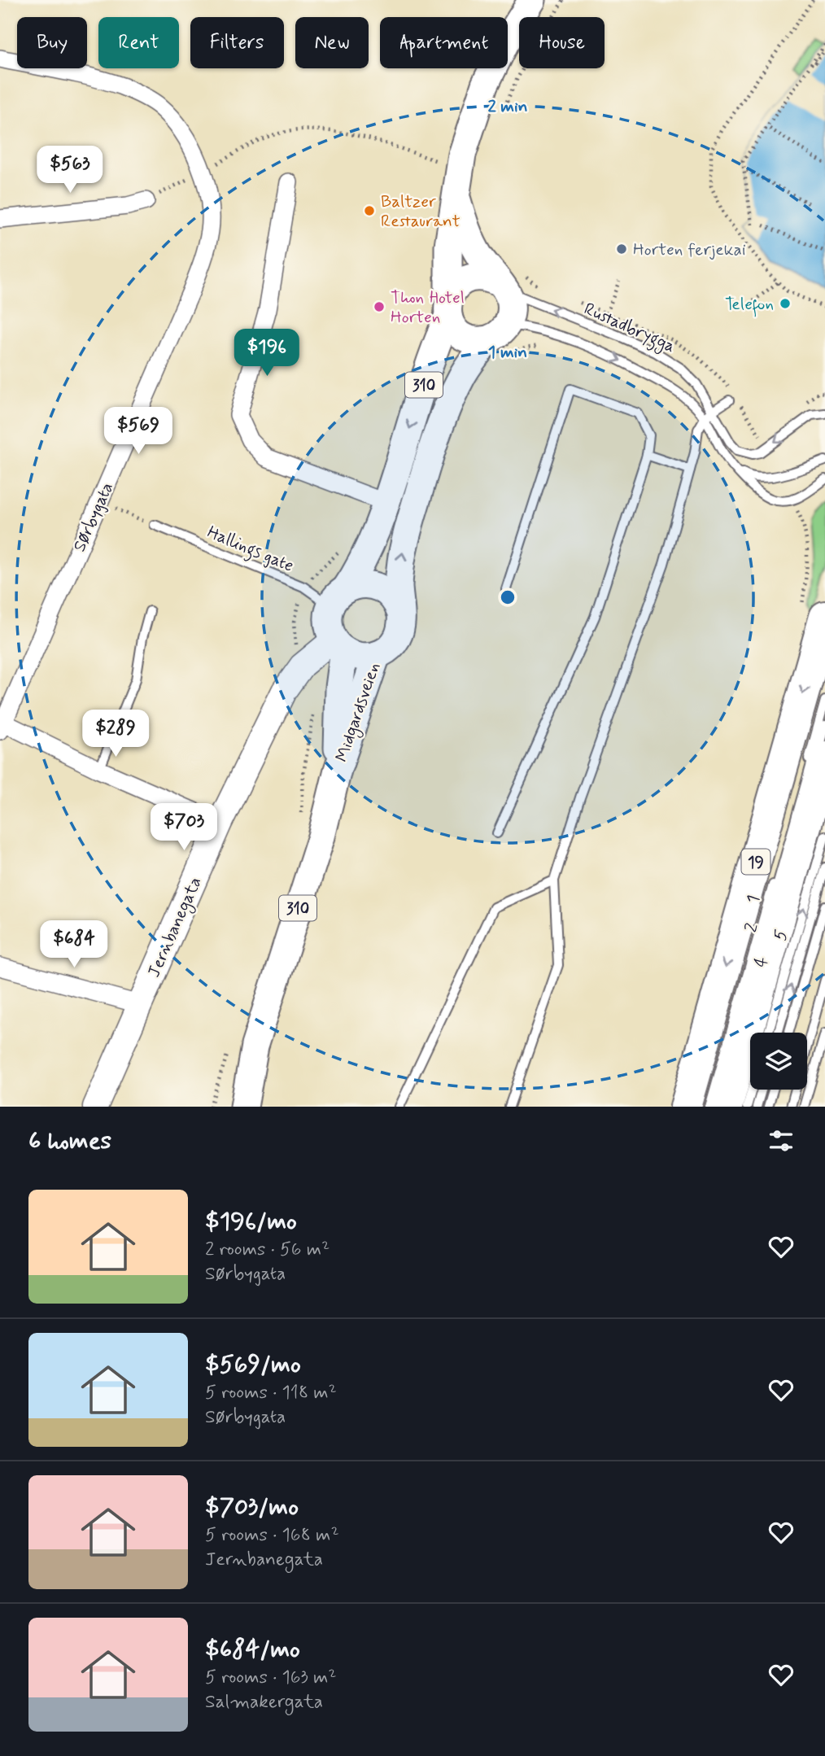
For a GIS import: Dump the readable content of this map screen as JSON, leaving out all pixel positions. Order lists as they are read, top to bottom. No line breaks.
{"streets":{"highway":["19"],"main road":["310","Midgardsveien","Jernbanegata"],"street":["Sørbygata"],"lane":["Rustadbrygga","Hallings gate","1","2","5","4"]},"crossings":[["Rustadbrygga","310"],["310","Hallings gate"],["310","Midgardsveien"],["310","Jernbanegata"],["Hallings gate","Midgardsveien"],["Hallings gate","Jernbanegata"],["Midgardsveien","Jernbanegata"]],"places":["Baltzer Restaurant","Horten ferjekai","Telefon","Thon Hotel Horten"],"page":{"chip":["Buy","Rent","Filters","New","Apartment","House"],"price":["$563","$196","$569","$289","$703","$684"],"heading":"6 homes","list":[{"name":"$196/mo","note":"2 rooms · 56 m² · Sørbygata"},{"name":"$569/mo","note":"5 rooms · 118 m² · Sørbygata"},{"name":"$703/mo","note":"5 rooms · 168 m² · Jernbanegata"},{"name":"$684/mo","note":"5 rooms · 163 m² · Salmakergata"}]},"rings":["2 min","1 min"]}
